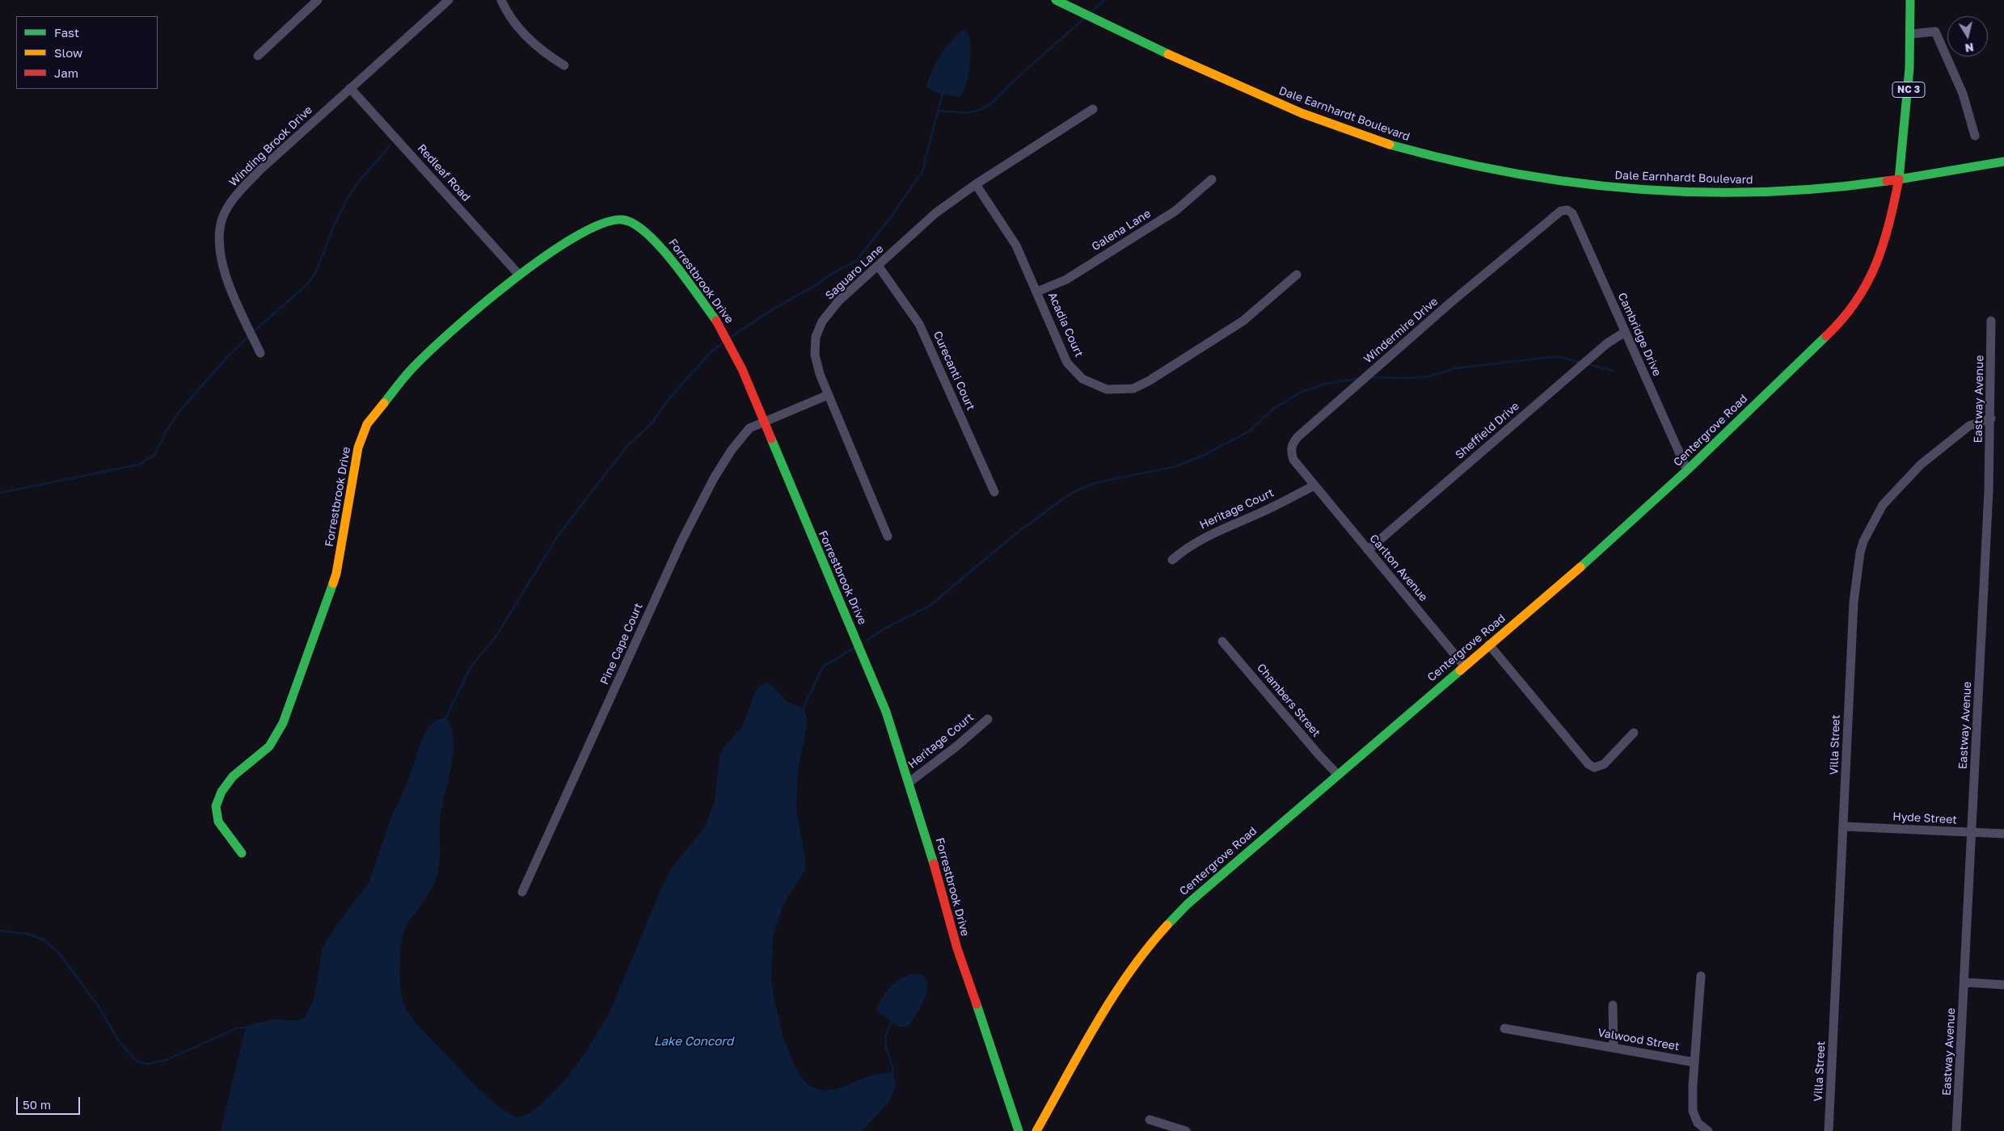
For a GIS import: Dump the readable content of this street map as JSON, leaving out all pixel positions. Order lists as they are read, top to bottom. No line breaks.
{"streets":{"street":["NC 3","Dale Earnhardt Boulevard","Winding Brook Drive","Redleaf Road","Galena Lane","Saguaro Lane","Forrestbrook Drive","Acadia Court","Windermire Drive","Cambridge Drive","Curecanti Court","Eastway Avenue","Sheffield Drive","Centergrove Road","Heritage Court","Carlton Avenue","Pine Cape Court","Chambers Street","Villa Street","Hyde Street","Valwood Street"]},"crossings":[["NC 3","Dale Earnhardt Boulevard"],["NC 3","Centergrove Road"],["Dale Earnhardt Boulevard","Centergrove Road"],["Winding Brook Drive","Redleaf Road"],["Redleaf Road","Forrestbrook Drive"],["Galena Lane","Acadia Court"],["Saguaro Lane","Acadia Court"],["Saguaro Lane","Curecanti Court"],["Saguaro Lane","Pine Cape Court"],["Forrestbrook Drive","Heritage Court"],["Forrestbrook Drive","Pine Cape Court"],["Windermire Drive","Cambridge Drive"],["Windermire Drive","Heritage Court"],["Windermire Drive","Carlton Avenue"],["Cambridge Drive","Sheffield Drive"],["Cambridge Drive","Centergrove Road"],["Eastway Avenue","Villa Street"],["Eastway Avenue","Hyde Street"],["Sheffield Drive","Carlton Avenue"],["Centergrove Road","Carlton Avenue"],["Centergrove Road","Chambers Street"],["Heritage Court","Carlton Avenue"],["Villa Street","Hyde Street"]],"water":["Lake Concord"],"legend":["Fast","Slow","Jam"],"scale_bar":"50 m","north":"bottom"}
